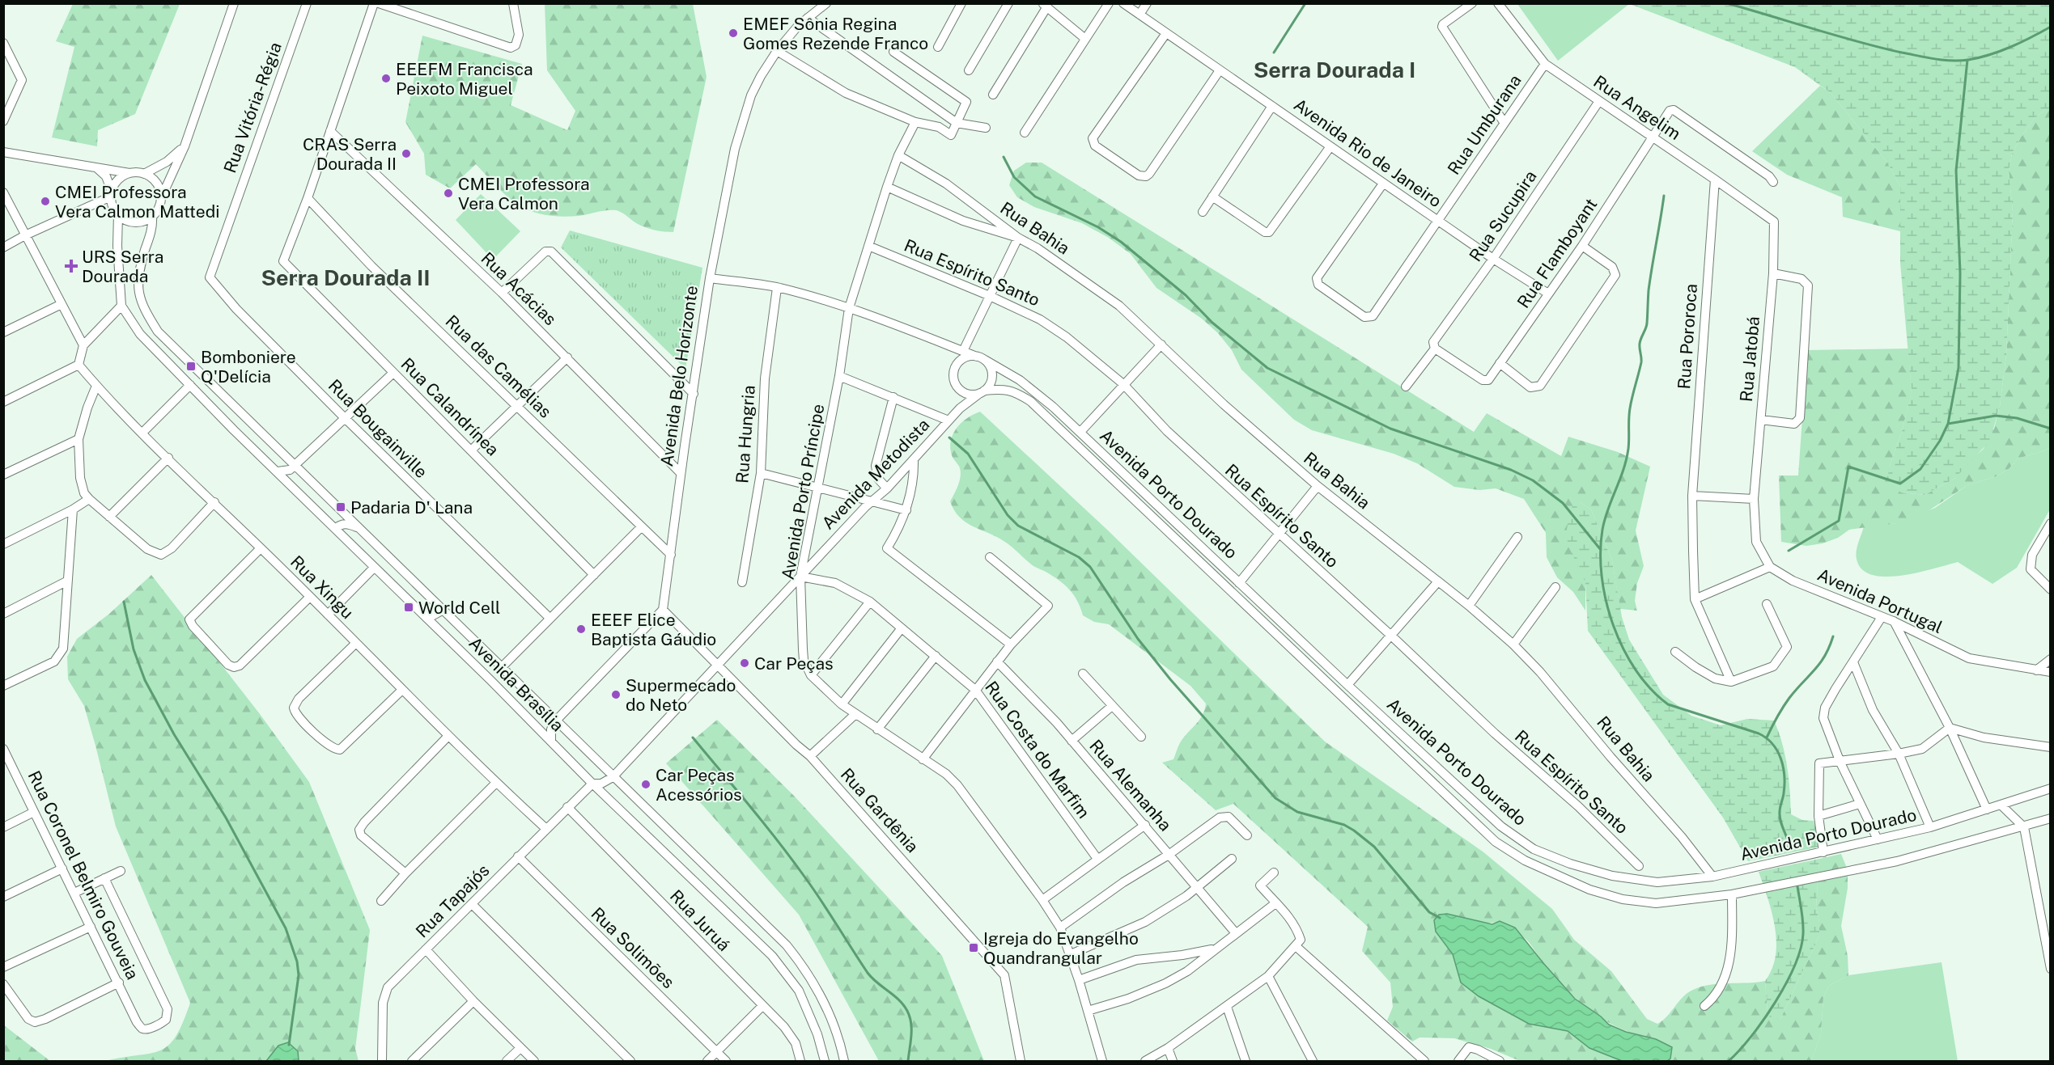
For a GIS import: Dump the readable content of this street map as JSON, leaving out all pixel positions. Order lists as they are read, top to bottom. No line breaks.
{"streets":{"street":["Rua Vitória-Régia","Rua Angelim","Rua Umburana","Avenida Rio de Janeiro","Rua Sucupira","Rua Bahia","Rua Flamboyant","Rua Espírito Santo","Rua Acácias","Rua Pororoca","Rua Jatobá","Rua das Camélias","Avenida Belo Horizonte","Rua Calandrínea","Rua Bougainville","Rua Hungria","Avenida Metodista","Avenida Porto Príncipe","Avenida Porto Dourado","Rua Xingu","Avenida Portugal","Avenida Brasília","Rua Costa do Marfim","Rua Alemanha","Rua Gardênia","Rua Coronel Belmiro Gouveia","Rua Tapajós","Rua Juruá","Rua Solimões"]},"crossings":[["Rua Vitória-Régia","Rua Bougainville"],["Rua Angelim","Rua Umburana"],["Rua Angelim","Rua Sucupira"],["Rua Angelim","Rua Flamboyant"],["Rua Angelim","Rua Pororoca"],["Rua Angelim","Rua Jatobá"],["Rua Umburana","Avenida Rio de Janeiro"],["Avenida Rio de Janeiro","Rua Sucupira"],["Avenida Rio de Janeiro","Rua Flamboyant"],["Rua Sucupira","Rua Flamboyant"],["Rua Bahia","Avenida Porto Príncipe"],["Rua Bahia","Avenida Porto Dourado"],["Rua Espírito Santo","Avenida Porto Príncipe"],["Rua Acácias","Avenida Belo Horizonte"],["Rua Jatobá","Avenida Portugal"],["Rua das Camélias","Avenida Belo Horizonte"],["Rua das Camélias","Rua Calandrínea"],["Avenida Belo Horizonte","Avenida Porto Dourado"],["Avenida Belo Horizonte","Rua Gardênia"],["Rua Hungria","Avenida Porto Dourado"],["Avenida Metodista","Avenida Porto Príncipe"],["Avenida Metodista","Avenida Porto Dourado"],["Avenida Metodista","Avenida Brasília"],["Avenida Metodista","Rua Costa do Marfim"],["Avenida Metodista","Rua Gardênia"],["Avenida Porto Príncipe","Avenida Porto Dourado"],["Avenida Porto Príncipe","Rua Costa do Marfim"],["Rua Xingu","Rua Tapajós"],["Avenida Brasília","Rua Tapajós"],["Rua Tapajós","Rua Juruá"],["Rua Tapajós","Rua Solimões"]],"districts":["Serra Dourada I","Serra Dourada II"],"places":{"other":["EMEF Sônia Regina Gomes Rezende Franco","EEEFM Francisca Peixoto Miguel","CRAS Serra Dourada II","CMEI Professora Vera Calmon","CMEI Professora Vera Calmon Mattedi","EEEF Elice Baptista Gáudio","Car Peças","Supermecado do Neto","Car Peças Acessórios"],"health":["URS Serra Dourada"],"transit":["Bomboniere Q'Delícia","Padaria D' Lana","World Cell","Igreja do Evangelho Quandrangular"]}}
